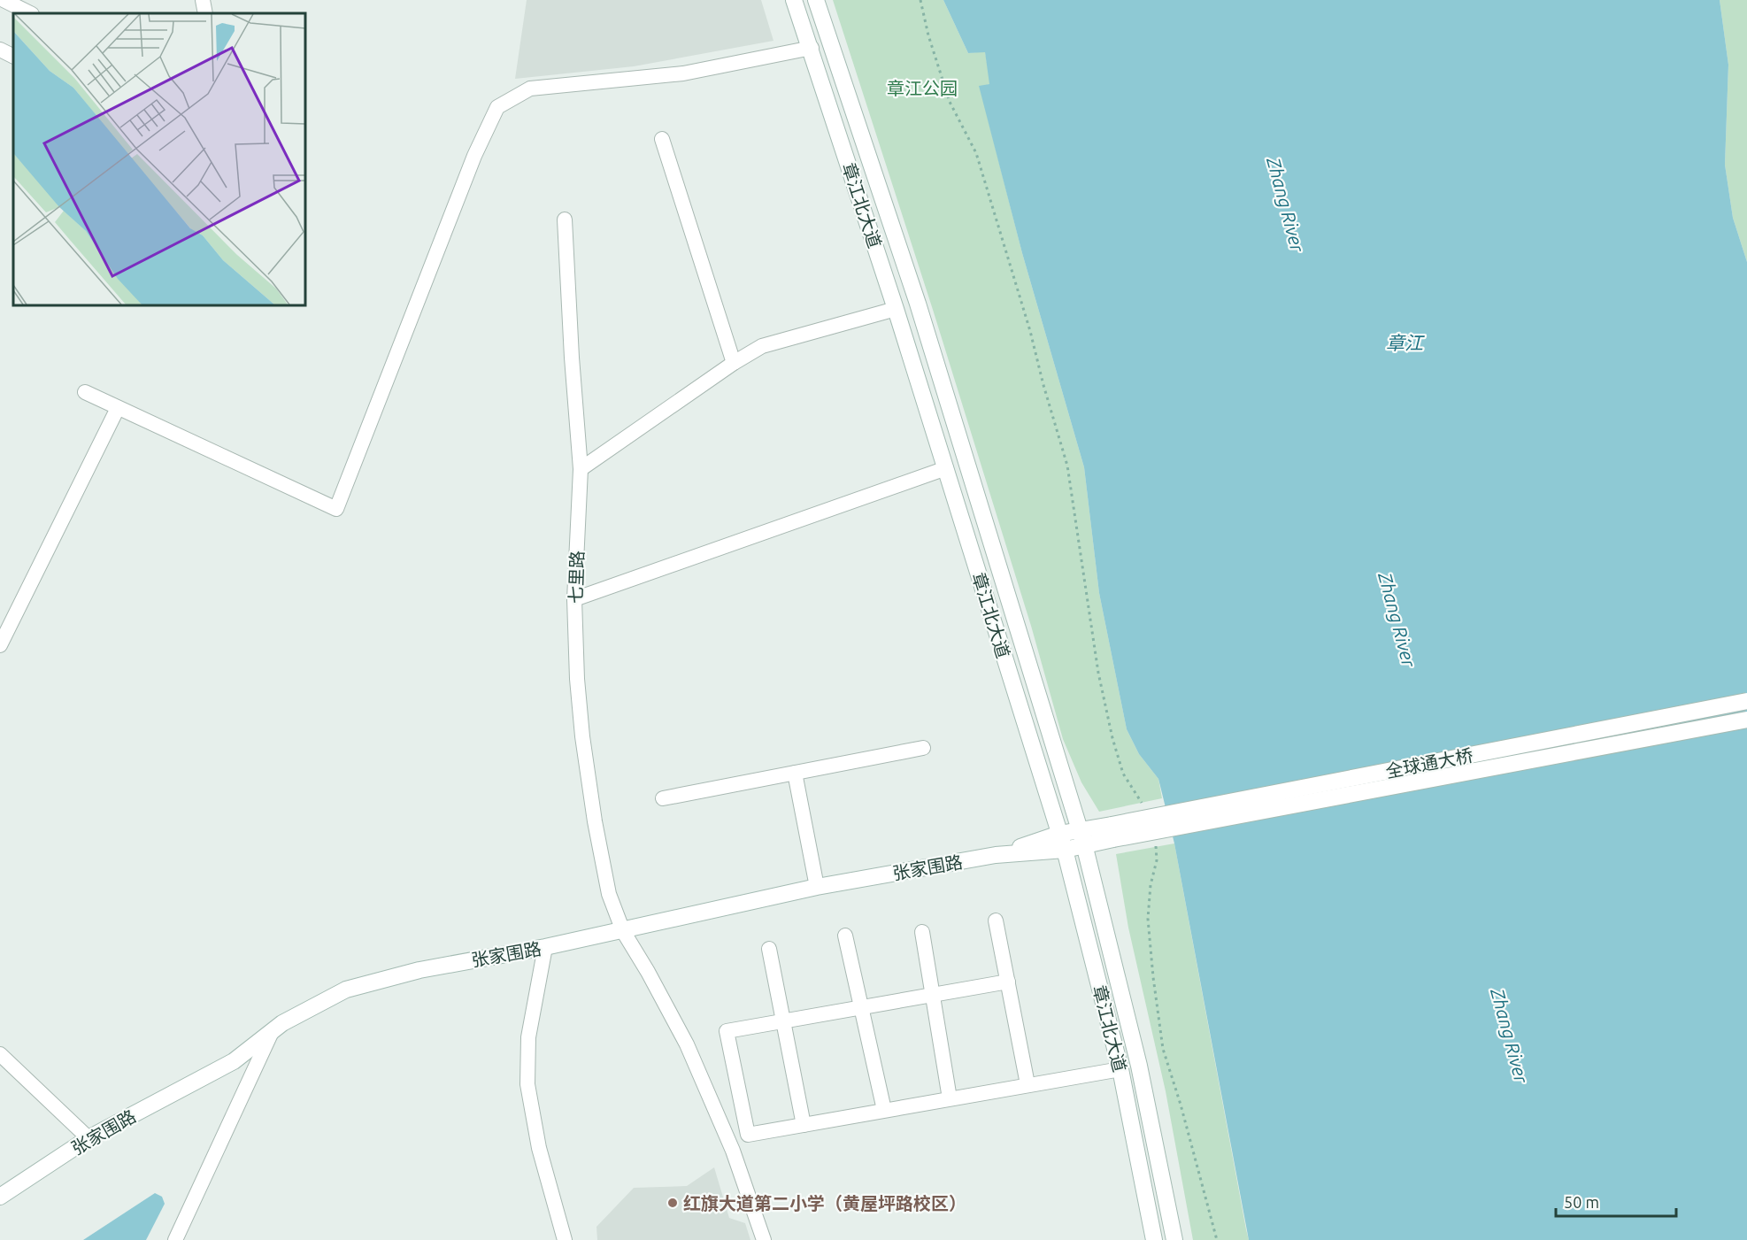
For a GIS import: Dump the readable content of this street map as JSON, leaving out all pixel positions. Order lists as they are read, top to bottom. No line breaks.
{"streets":{"main road":["章江北大道","全球通大桥","张家围路"],"street":["七里路"]},"crossings":[["章江北大道","张家围路"],["七里路","张家围路"],["全球通大桥","张家围路"]],"water":["Zhang River","章江"],"parks":["章江公园"],"places":["红旗大道第二小学（黄屋坪路校区）"],"scale_bar":"50 m"}
